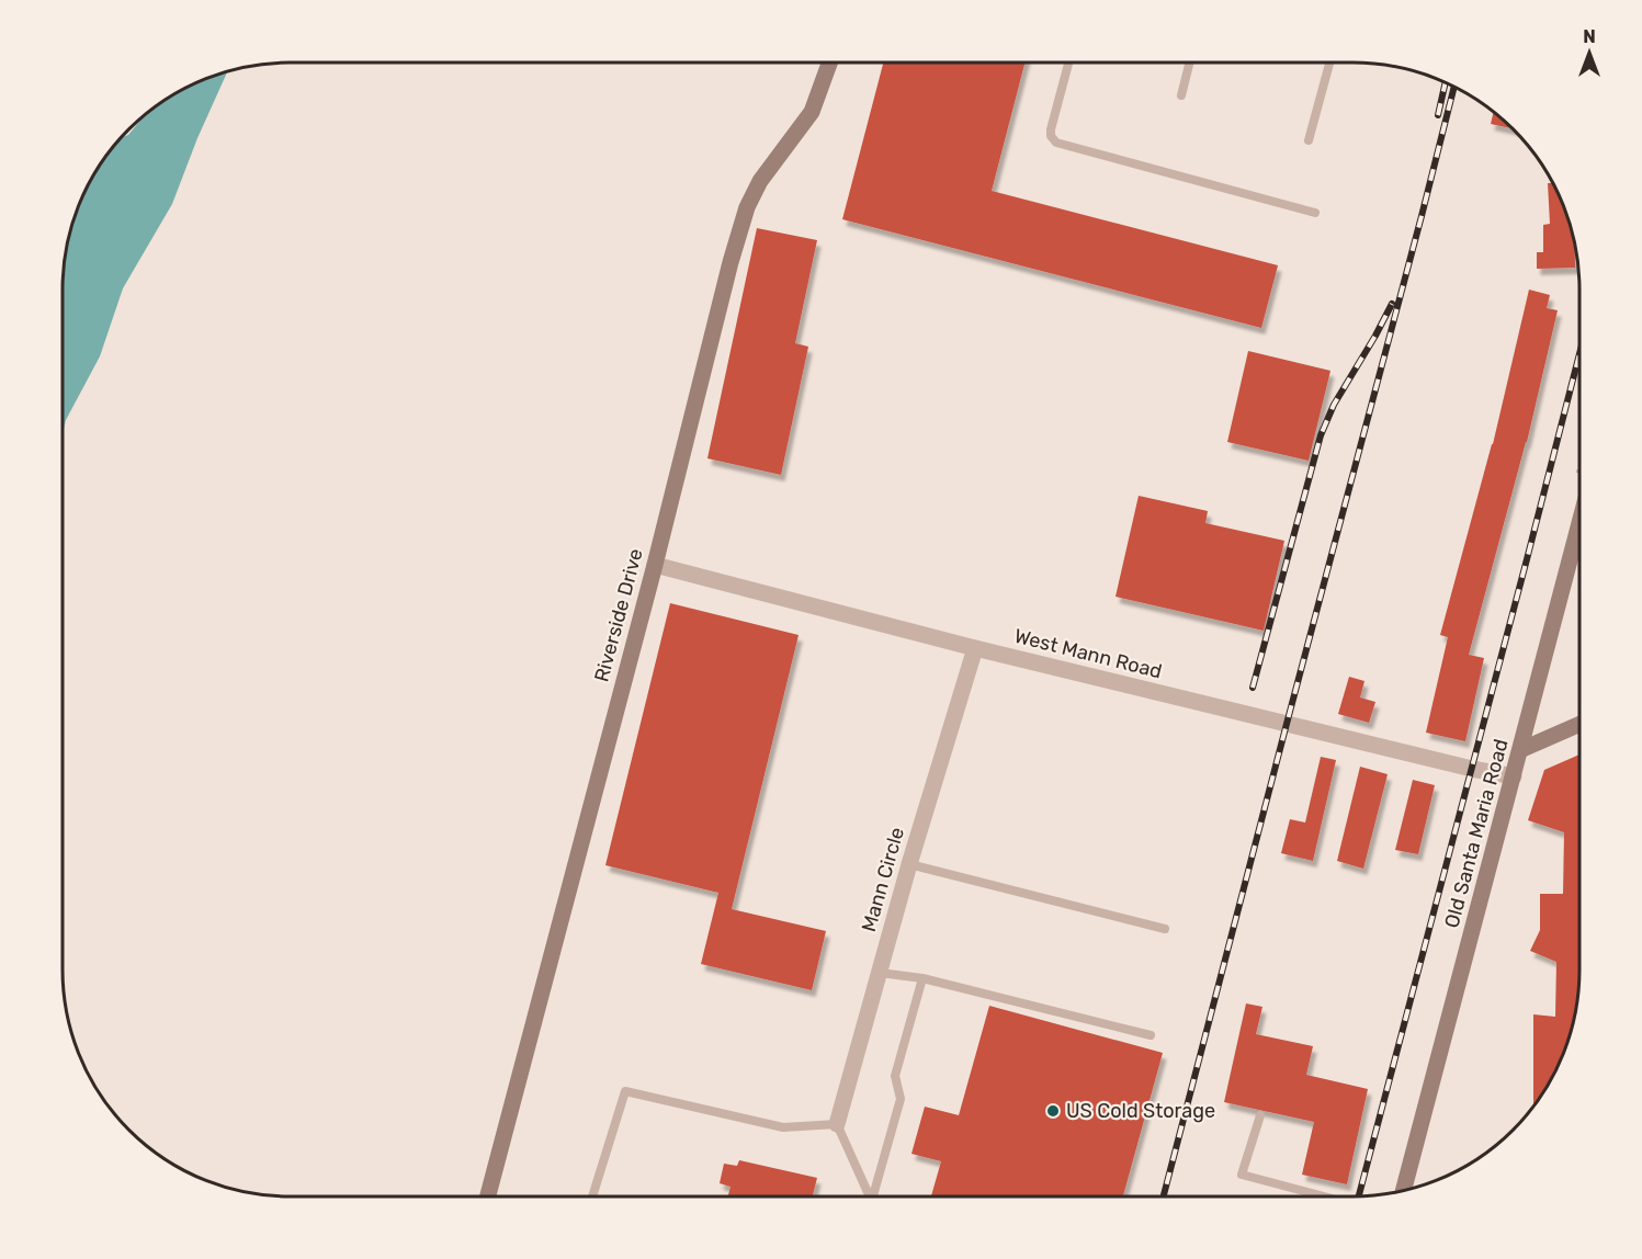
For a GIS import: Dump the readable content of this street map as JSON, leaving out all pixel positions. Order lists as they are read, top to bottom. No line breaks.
{"streets":{"street":["Riverside Drive","West Mann Road","Old Santa Maria Road","Mann Circle"]},"crossings":[["Riverside Drive","West Mann Road"],["West Mann Road","Old Santa Maria Road"],["West Mann Road","Mann Circle"]],"places":["US Cold Storage"],"north":"top"}
